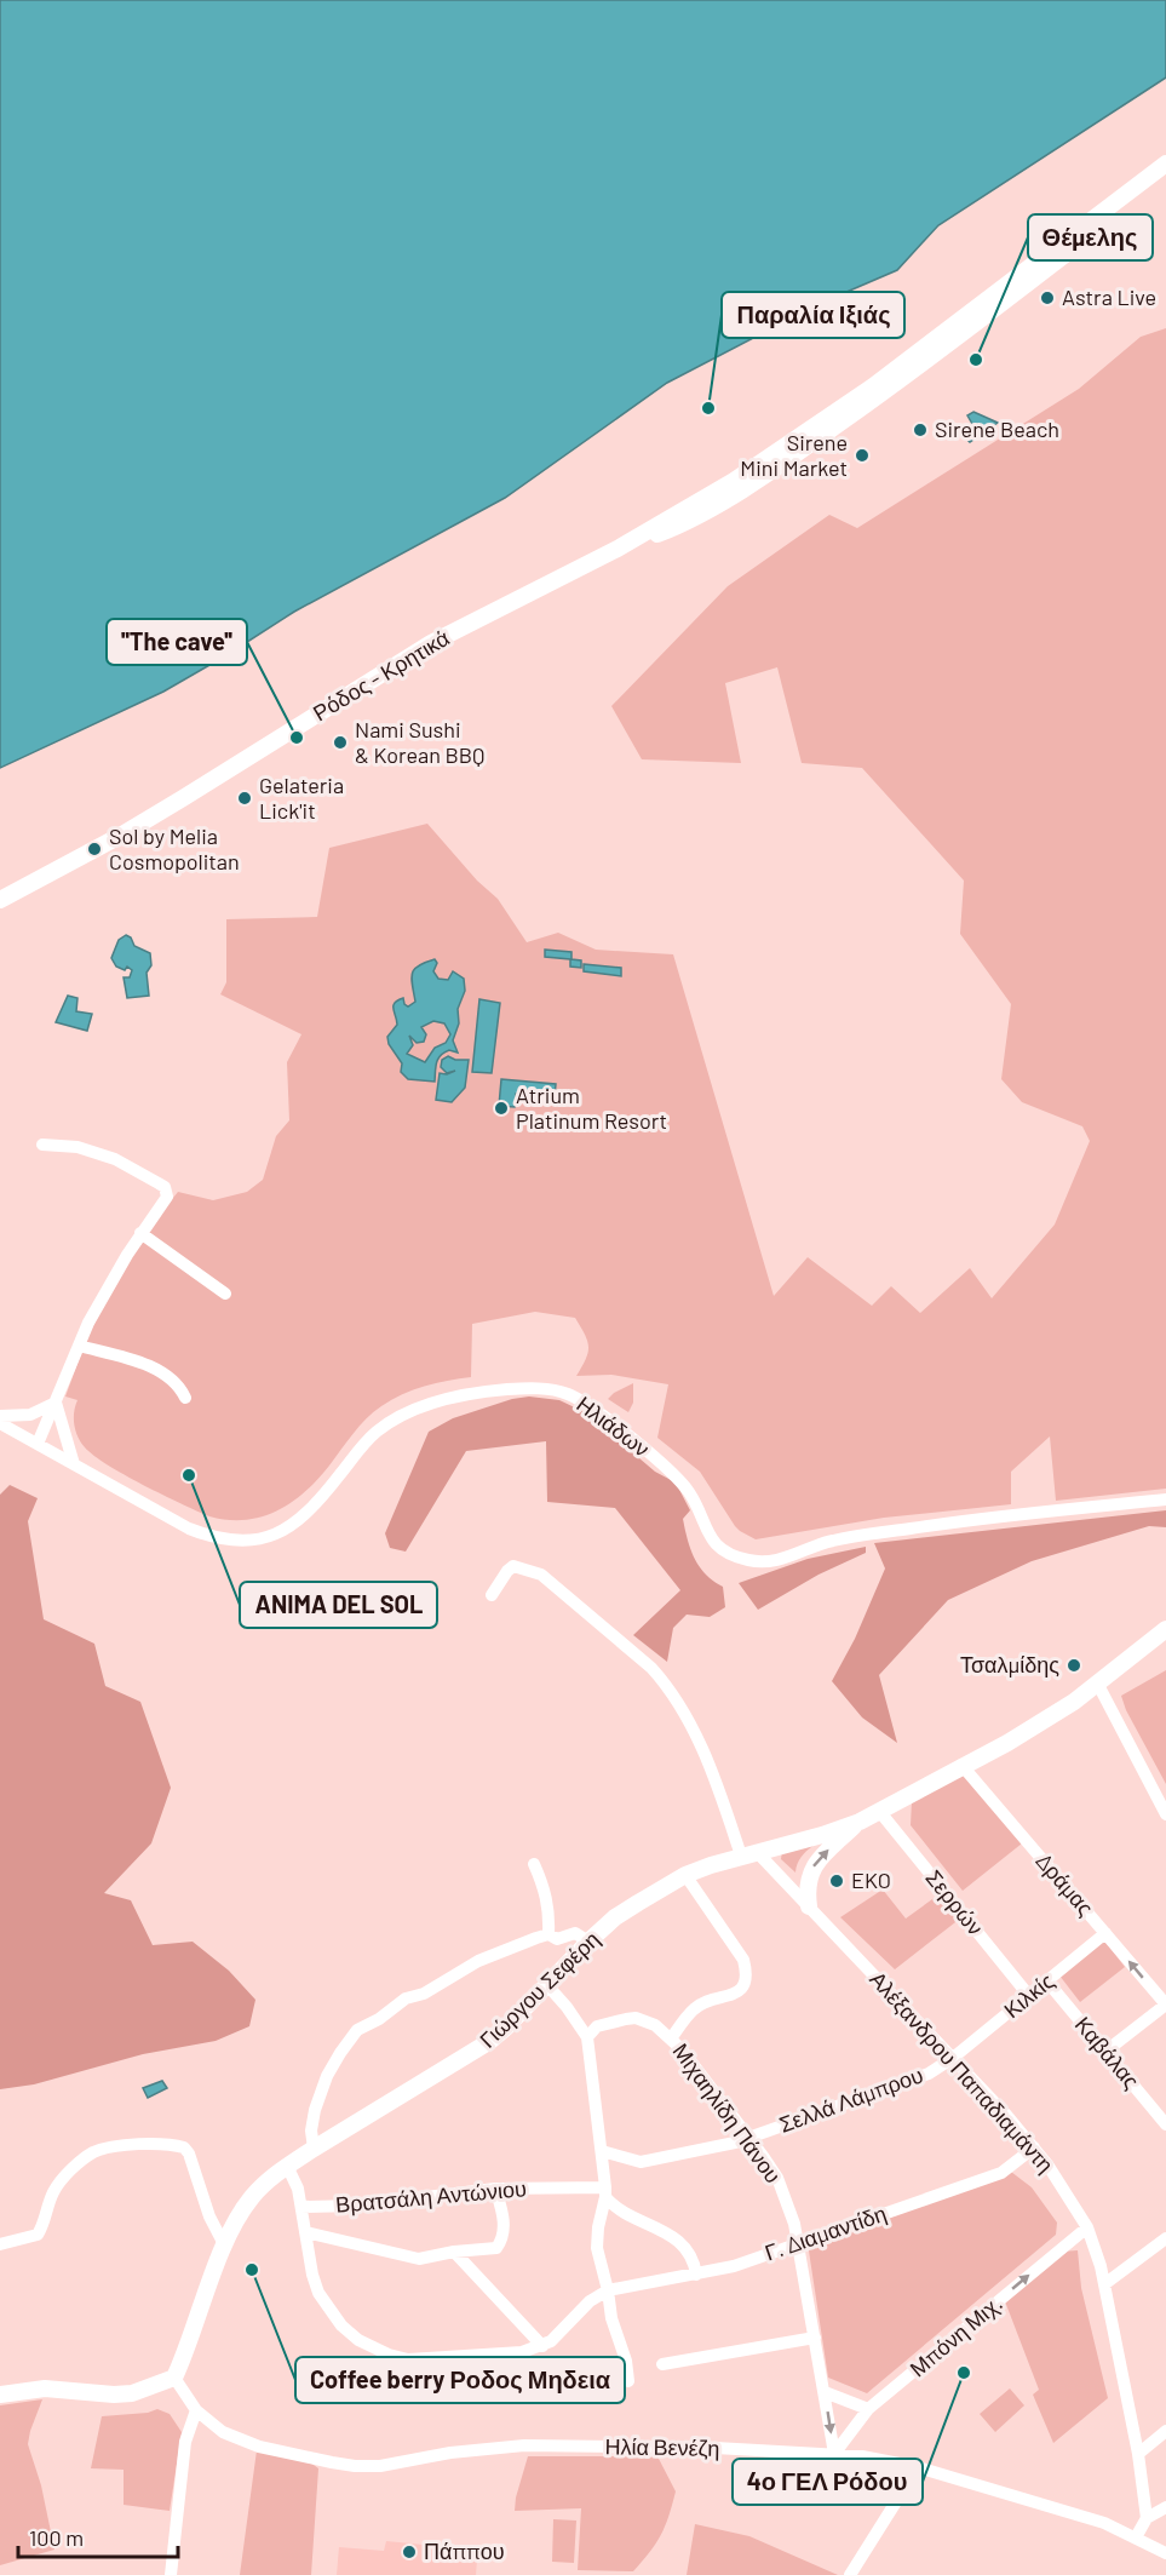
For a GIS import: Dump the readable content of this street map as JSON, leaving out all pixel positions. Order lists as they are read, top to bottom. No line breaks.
{"streets":{"main road":["Ρόδος - Κρητικά","Γιώργου Σεφέρη"],"street":["Ηλιάδων","Δράμας","Σερρών","Κιλκίς","Καβάλας","Αλέξανδρου Παπαδιαμάντη","Σελλά Λάμπρου","Μιχαηλίδη Πάνου","Βρατσάλη Αντώνιου","Γ. Διαμαντίδη","Μπόνη Μιχ.","Ηλία Βενέζη"]},"crossings":[["Δράμας","Γιώργου Σεφέρη"],["Δράμας","Κιλκίς"],["Σερρών","Γιώργου Σεφέρη"],["Σερρών","Κιλκίς"],["Γιώργου Σεφέρη","Αλέξανδρου Παπαδιαμάντη"],["Γιώργου Σεφέρη","Ηλία Βενέζη"],["Κιλκίς","Καβάλας"],["Κιλκίς","Αλέξανδρου Παπαδιαμάντη"],["Κιλκίς","Σελλά Λάμπρου"],["Αλέξανδρου Παπαδιαμάντη","Σελλά Λάμπρου"],["Αλέξανδρου Παπαδιαμάντη","Γ. Διαμαντίδη"],["Αλέξανδρου Παπαδιαμάντη","Μπόνη Μιχ."],["Σελλά Λάμπρου","Μιχαηλίδη Πάνου"],["Μιχαηλίδη Πάνου","Γ. Διαμαντίδη"],["Μιχαηλίδη Πάνου","Μπόνη Μιχ."],["Μιχαηλίδη Πάνου","Ηλία Βενέζη"],["Μπόνη Μιχ.","Ηλία Βενέζη"]],"one_way":["Μπόνη Μιχ."],"places":["Astra Live","Θέμελης","Παραλία Ιξιάς","Sirene Beach","Sirene Mini Market","''The cave''","Nami Sushi & Korean BBQ","Gelateria Lick'it","Sol by Melia Cosmopolitan","Atrium Platinum Resort","ANIMA DEL SOL","Τσαλμίδης","EKO","Coffee berry Ροδος Μηδεια","4ο ΓΕΛ Ρόδου","Πάππου"],"scale_bar":"100 m"}
